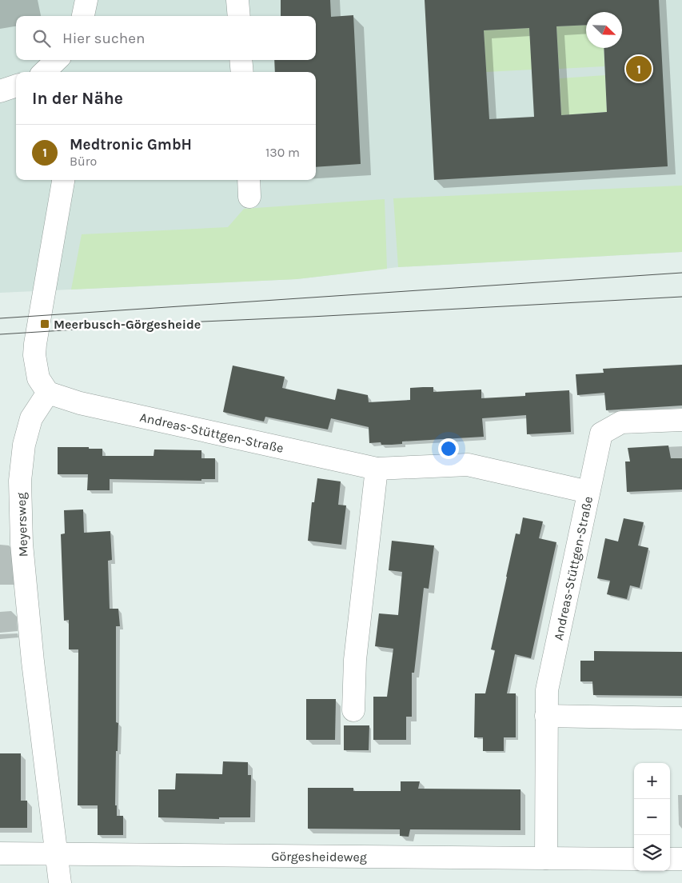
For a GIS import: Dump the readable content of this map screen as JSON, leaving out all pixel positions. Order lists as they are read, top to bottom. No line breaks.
{"streets":{"street":["Andreas-Stüttgen-Straße","Meyersweg","Görgesheideweg"]},"crossings":[["Andreas-Stüttgen-Straße","Meyersweg"],["Andreas-Stüttgen-Straße","Görgesheideweg"],["Meyersweg","Görgesheideweg"]],"places":{"transit":["Meerbusch-Görgesheide"]},"north":"bottom right","page":{"search":"Hier suchen","pins":"1","heading":"In der Nähe","list":[{"mark":"1","name":"Medtronic GmbH","note":"Büro","value":"130 m"}],"map_buttons":["+","−"]}}
